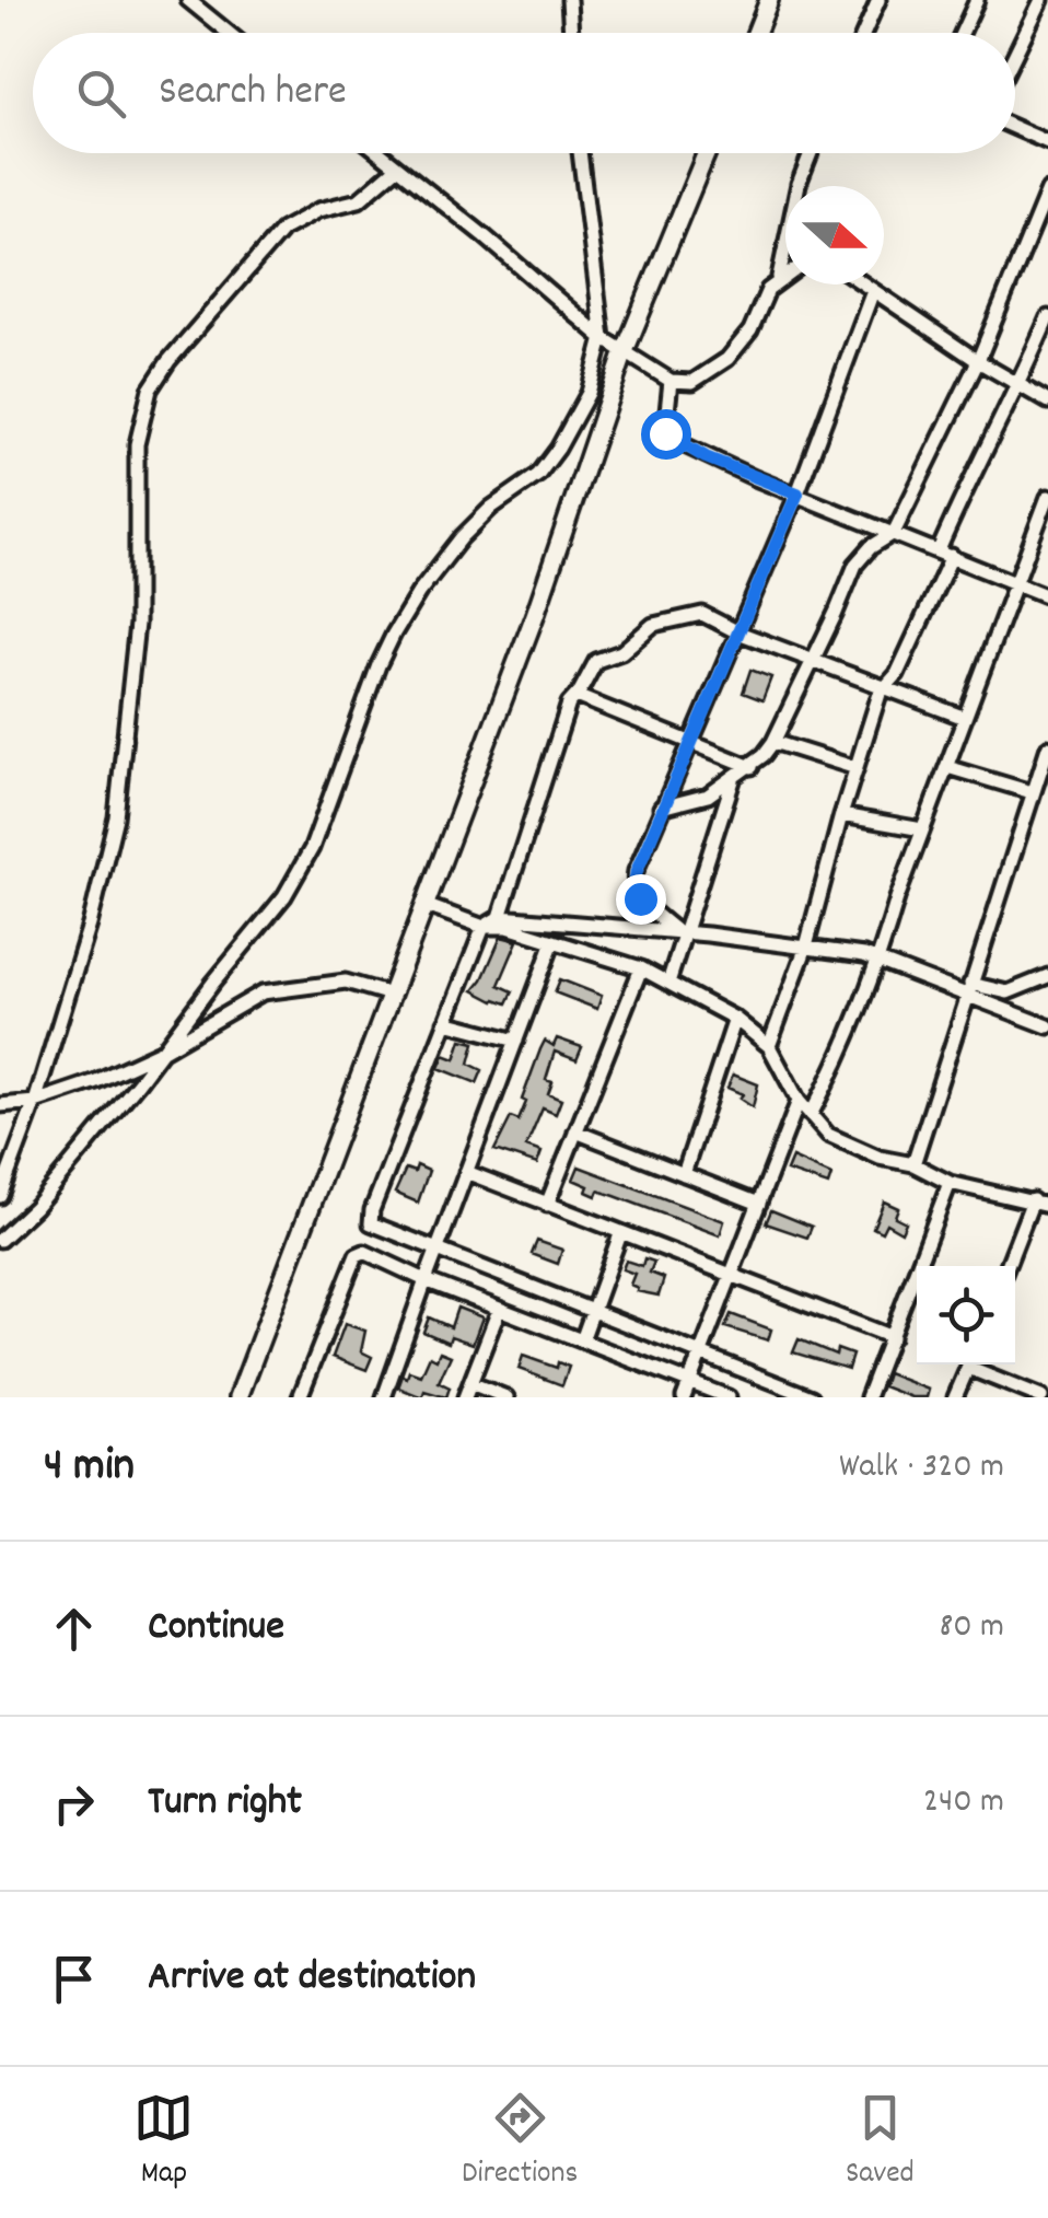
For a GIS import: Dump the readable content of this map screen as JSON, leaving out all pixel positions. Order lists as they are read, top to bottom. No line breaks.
{"north":"right","page":{"search":"Search here","heading":["4 min","Walk · 320 m"],"list":[["Continue","80 m"],["Turn right","240 m"],"Arrive at destination"],"nav":["Map","Directions","Saved"]}}
